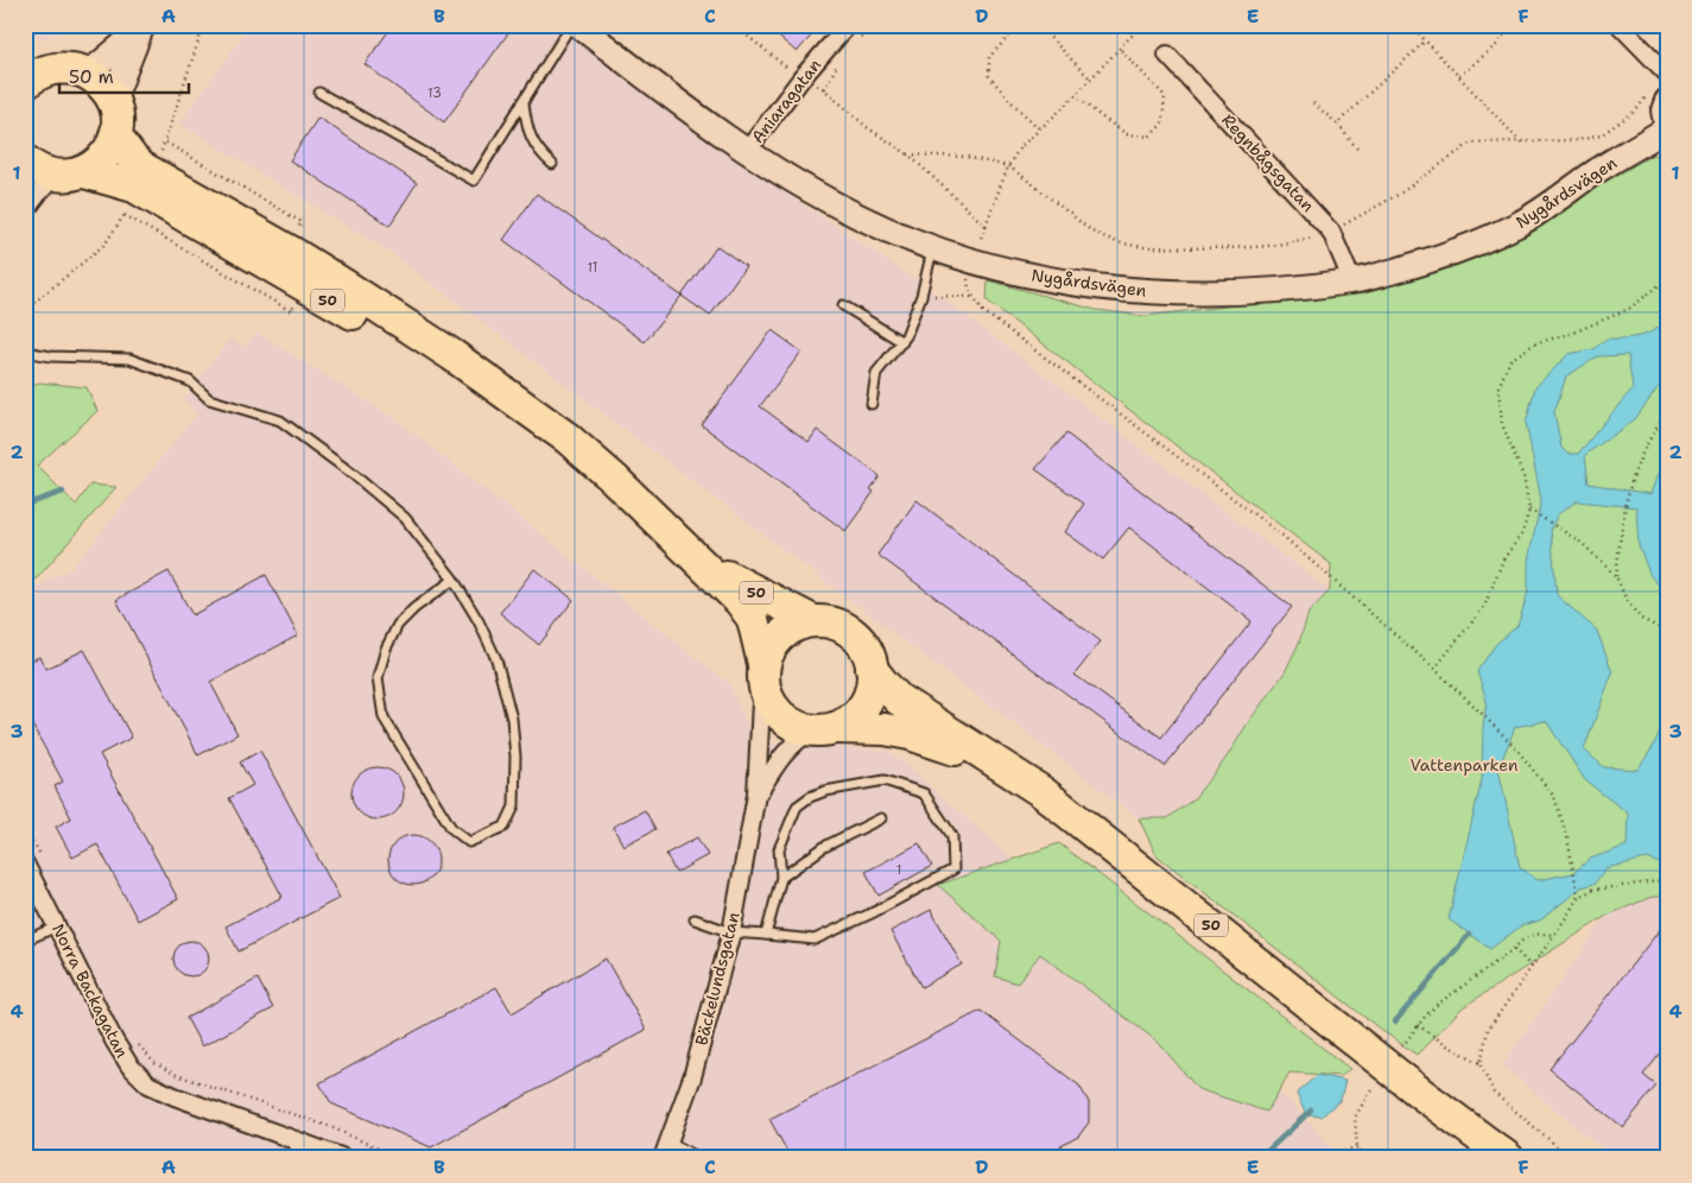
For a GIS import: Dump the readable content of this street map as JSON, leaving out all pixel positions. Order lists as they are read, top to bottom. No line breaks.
{"streets":{"highway":["50"],"street":["Aniaragatan","Regnbågsgatan","Nygårdsvägen","Bäckelundsgatan","Norra Backagatan"]},"crossings":[["Aniaragatan","Nygårdsvägen"],["Regnbågsgatan","Nygårdsvägen"],["50","Bäckelundsgatan"]],"parks":["Vattenparken"],"house_numbers":["13","11","1"],"scale_bar":"50 m","grid":{"columns":["A","B","C","D","E","F"],"rows":["1","2","3","4"]}}
